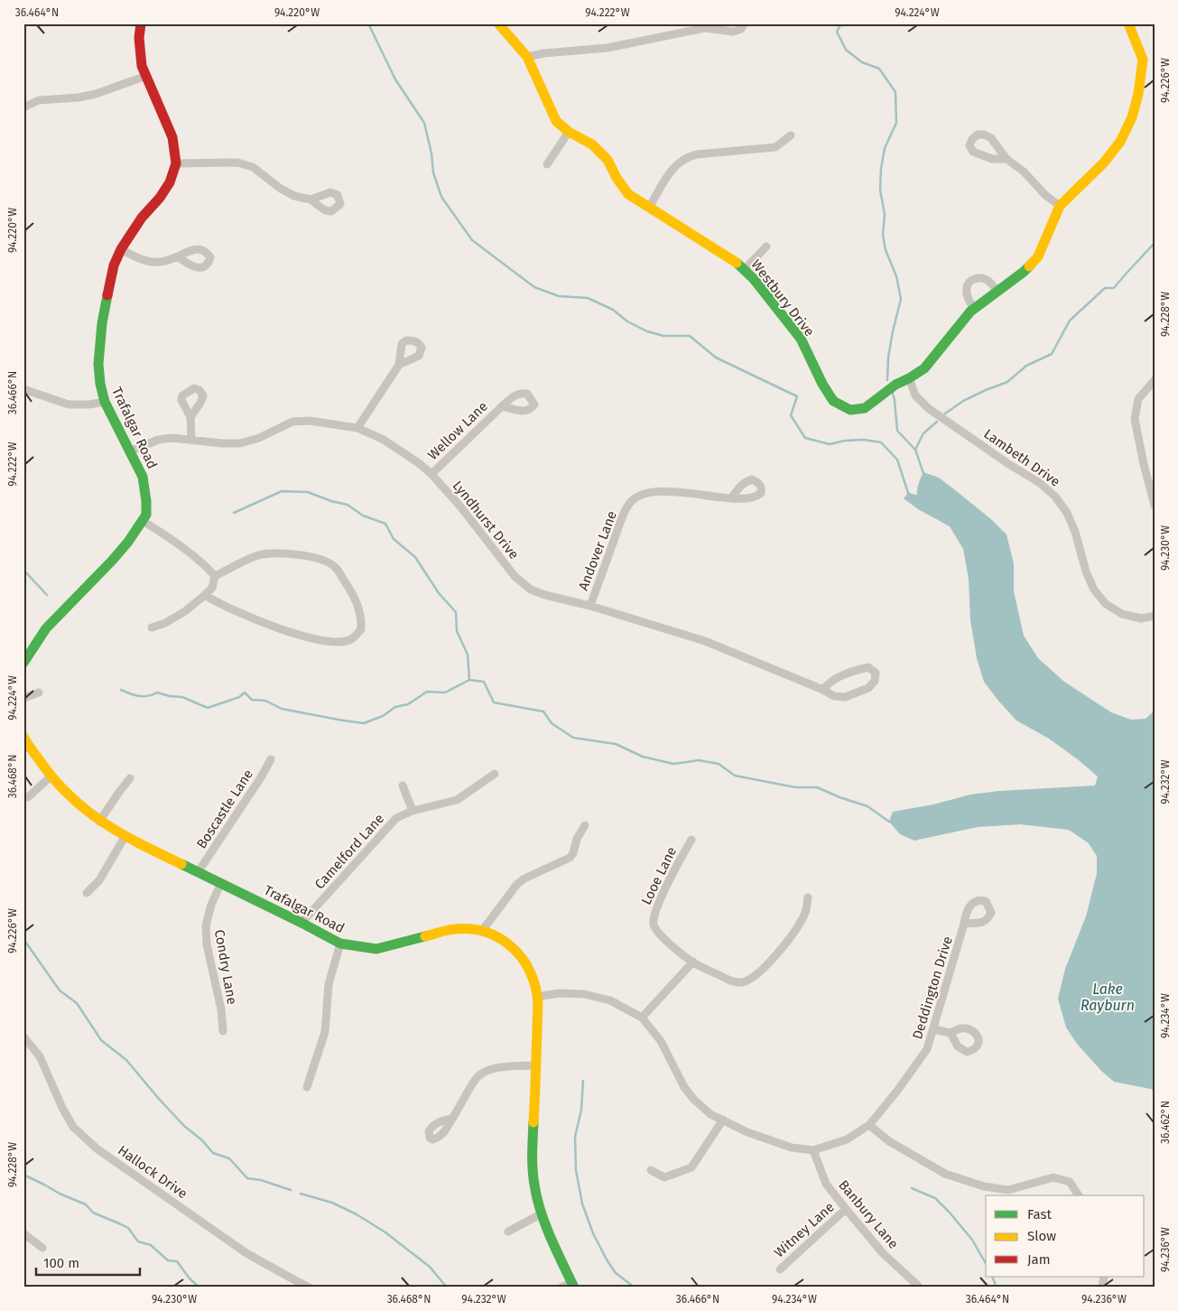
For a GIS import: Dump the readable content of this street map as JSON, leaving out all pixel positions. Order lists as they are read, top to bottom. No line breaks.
{"streets":{"street":["Westbury Drive","Trafalgar Road","Wellow Lane","Lambeth Drive","Lyndhurst Drive","Andover Lane","Boscastle Lane","Camelford Lane","Looe Lane","Condry Lane","Deddington Drive","Hallock Drive","Banbury Lane","Witney Lane"]},"crossings":[["Westbury Drive","Lambeth Drive"],["Trafalgar Road","Lyndhurst Drive"],["Trafalgar Road","Boscastle Lane"],["Trafalgar Road","Camelford Lane"],["Trafalgar Road","Condry Lane"],["Trafalgar Road","Deddington Drive"],["Wellow Lane","Lyndhurst Drive"],["Lyndhurst Drive","Andover Lane"],["Deddington Drive","Banbury Lane"],["Banbury Lane","Witney Lane"]],"water":["Lake Rayburn"],"legend":["Fast","Slow","Jam"],"scale_bar":"100 m","coordinates":["36.464°N","94.220°W","94.222°W","94.224°W","94.226°W","94.228°W","36.466°N","94.230°W","36.468°N","94.232°W","94.234°W","36.462°N","94.236°W"]}
